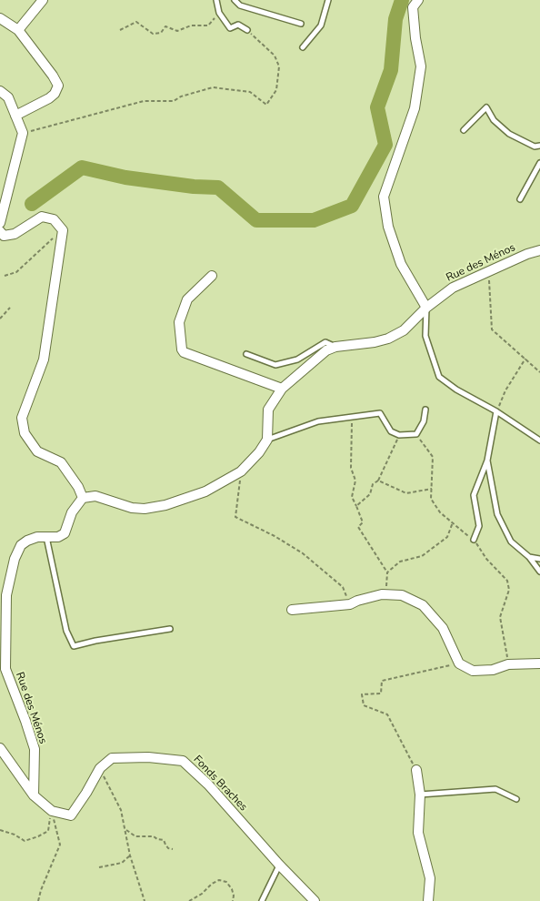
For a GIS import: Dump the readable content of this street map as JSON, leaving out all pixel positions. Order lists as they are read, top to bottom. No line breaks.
{"streets":{"street":["Rue des Ménos","Fonds Braches"]}}
